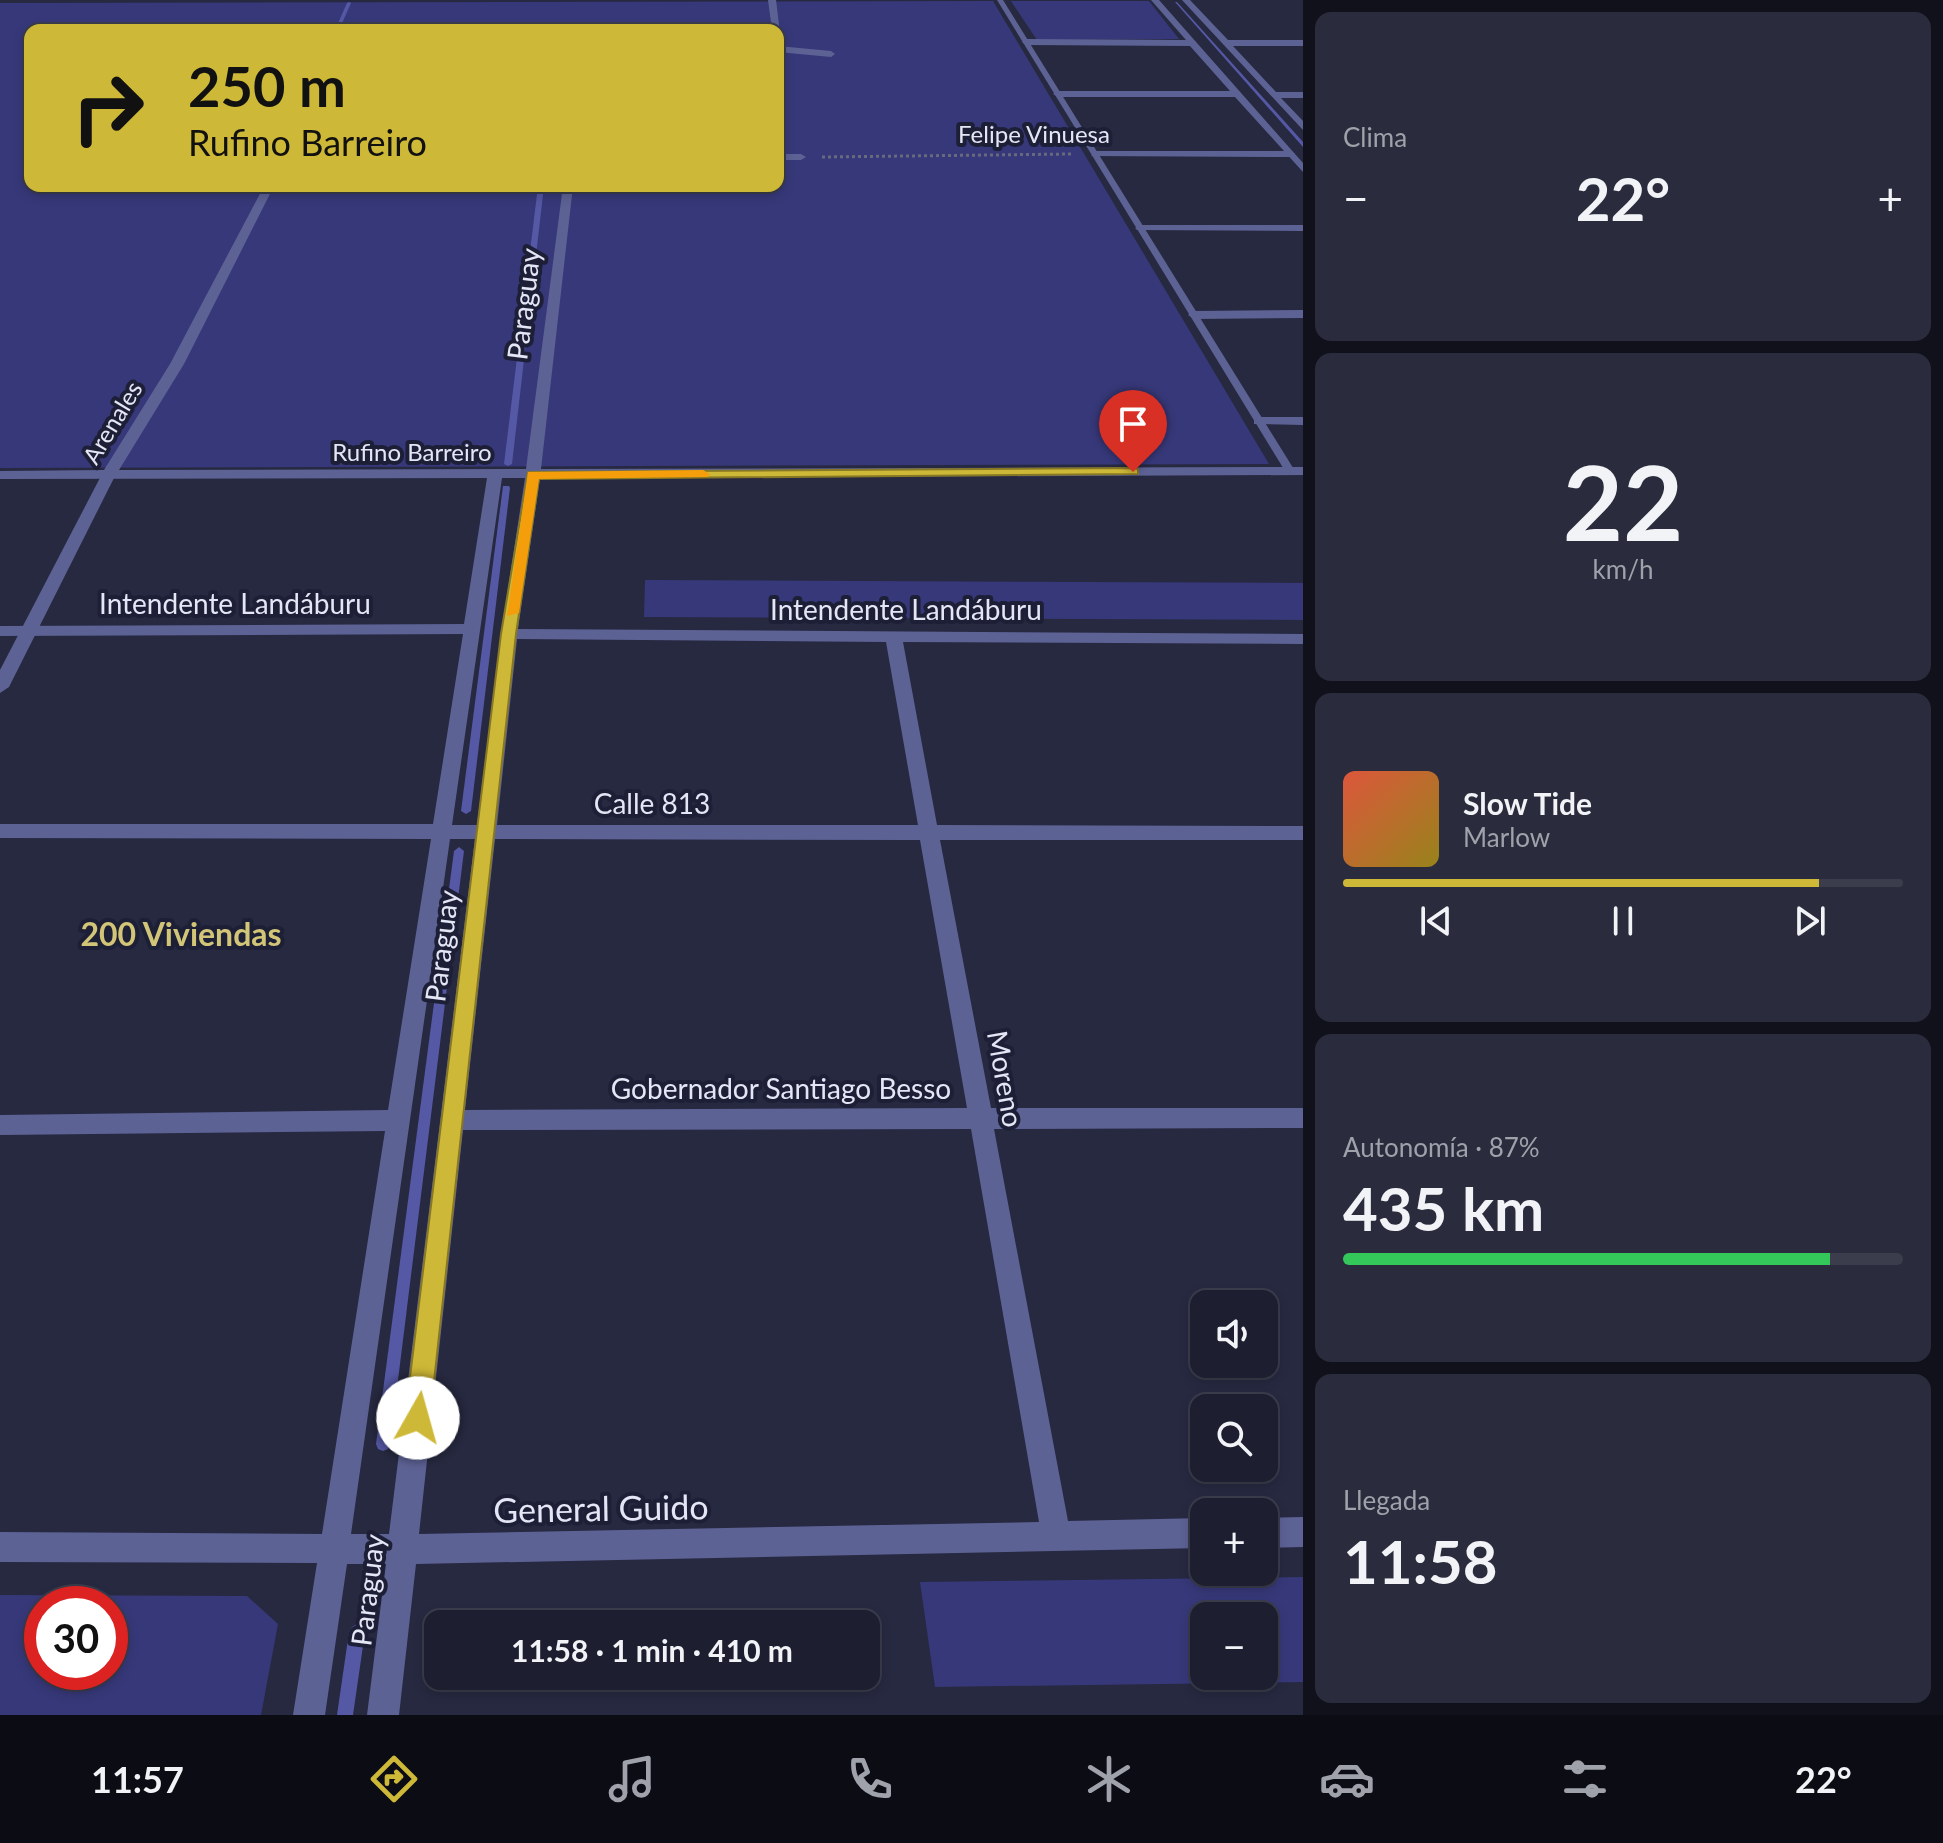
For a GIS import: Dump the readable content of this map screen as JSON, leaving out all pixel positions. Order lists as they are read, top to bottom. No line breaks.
{"streets":{"street":["Felipe Vinuesa","Paraguay","Arenales","Rufino Barreiro","Intendente Landáburu","Calle 813","Moreno","Gobernador Santiago Besso","General Guido"]},"crossings":[["Paraguay","Rufino Barreiro"],["Paraguay","Intendente Landáburu"],["Paraguay","Calle 813"],["Paraguay","Gobernador Santiago Besso"],["Paraguay","General Guido"],["Arenales","Rufino Barreiro"],["Arenales","Intendente Landáburu"],["Intendente Landáburu","Moreno"],["Calle 813","Moreno"],["Moreno","Gobernador Santiago Besso"],["Moreno","General Guido"]],"districts":["200 Viviendas"],"page":{"tile":["Clima",["22","km/h"],["Autonomía · 87%","435 km"],["Llegada","11:58"]],"turn":["250 m","Rufino Barreiro"],"heat":["−","22°","+"],"song":["Slow Tide","Marlow"],"map_buttons":["+","−"],"limit":"30","trip":"11:58 · 1 min · 410 m","tabs":["11:57","22°"]}}
